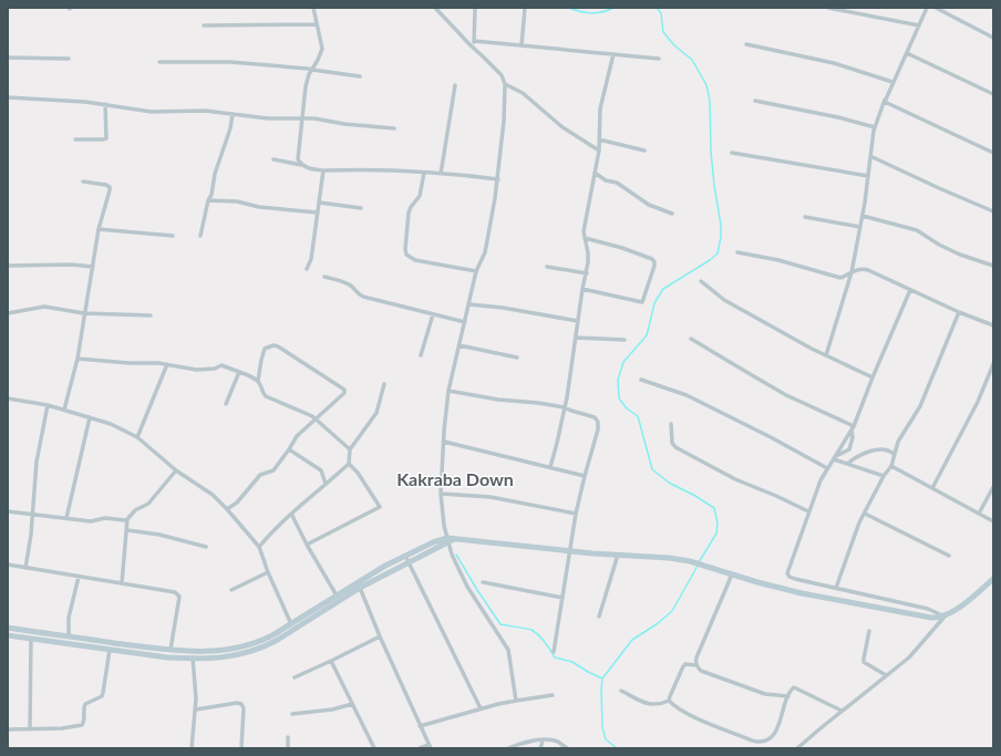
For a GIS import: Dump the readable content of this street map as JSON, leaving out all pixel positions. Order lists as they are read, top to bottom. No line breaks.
{"districts":["Kakraba Down"]}
